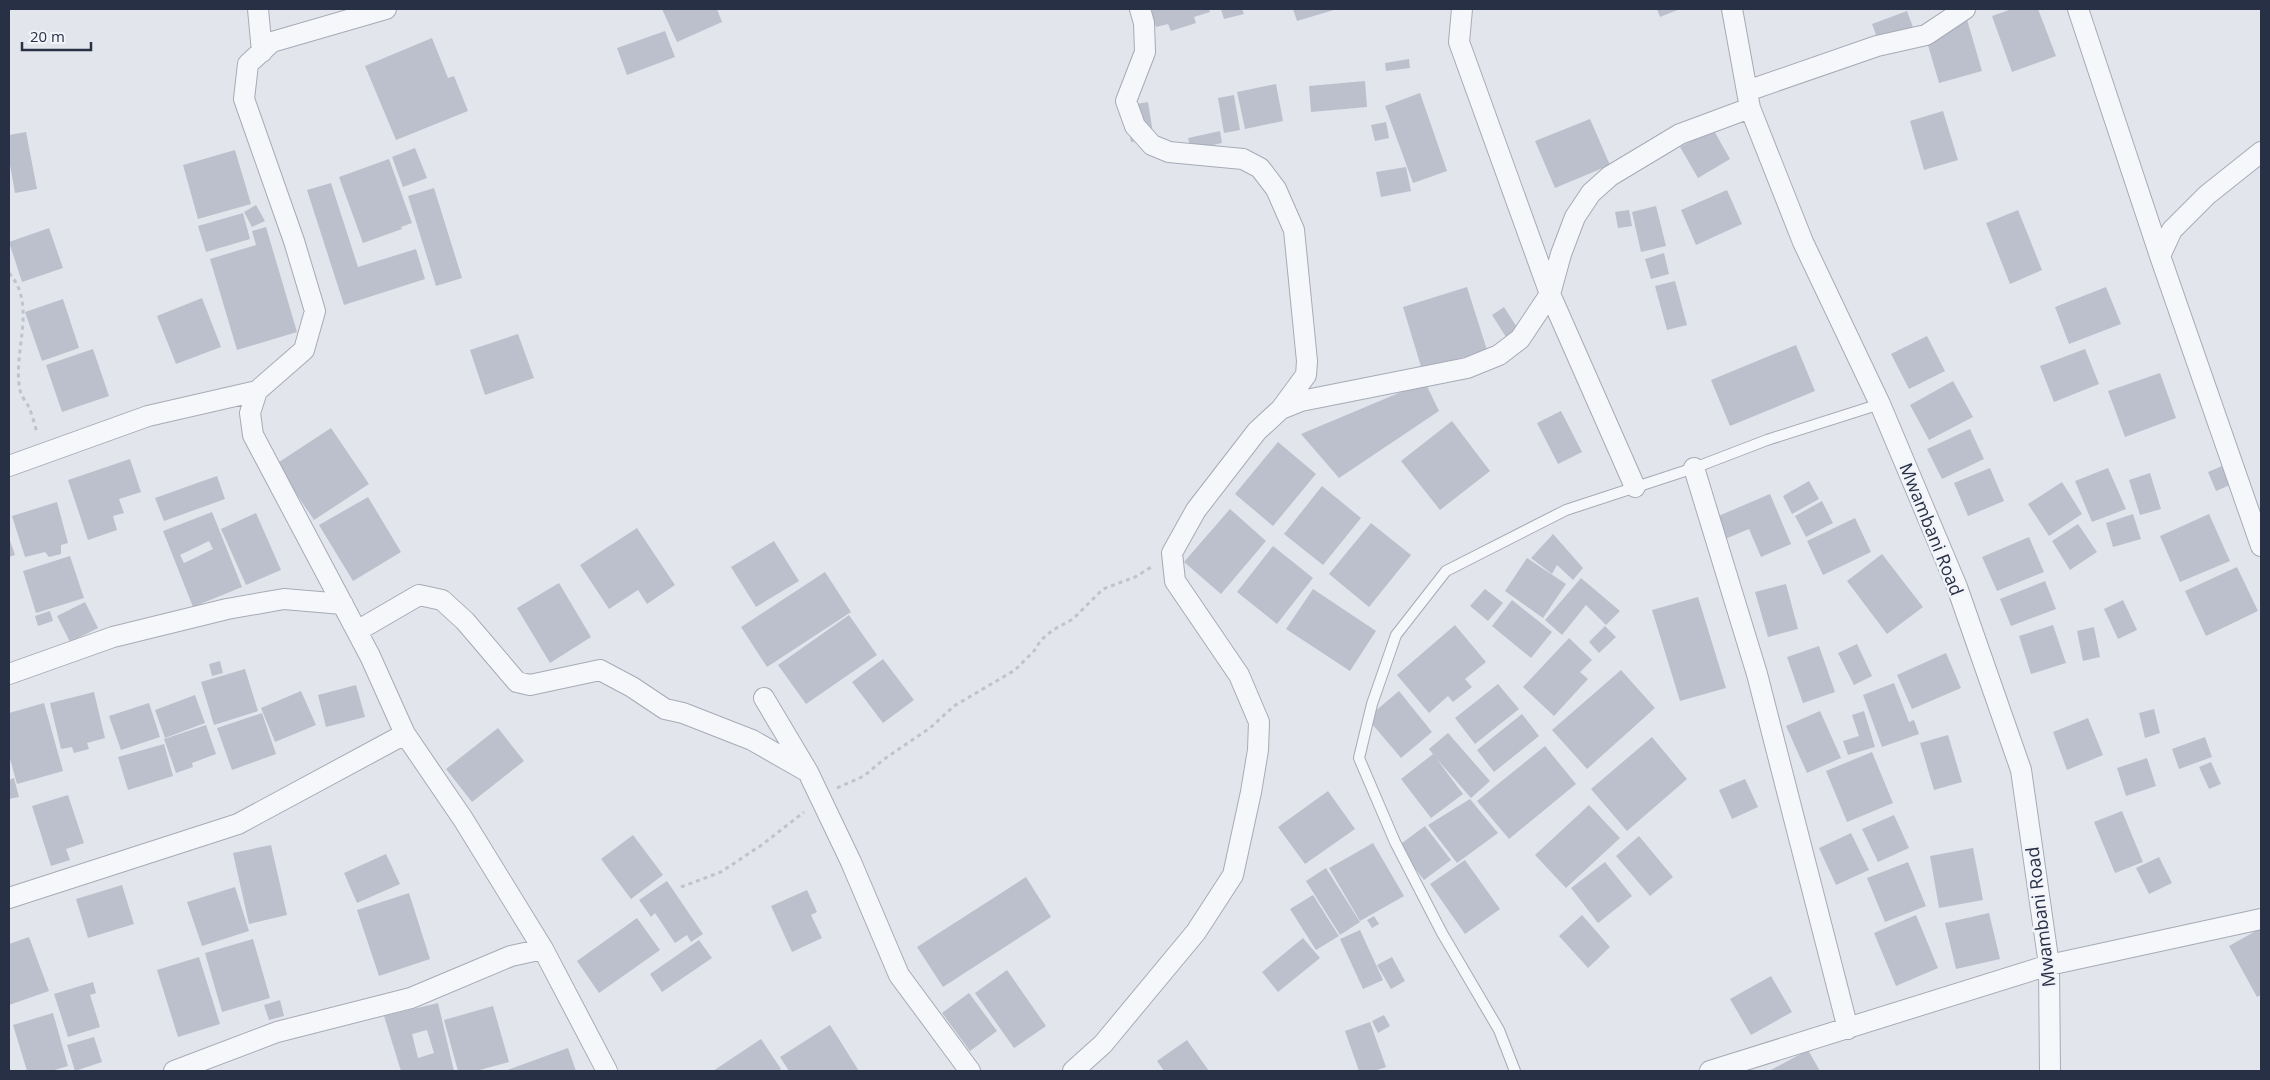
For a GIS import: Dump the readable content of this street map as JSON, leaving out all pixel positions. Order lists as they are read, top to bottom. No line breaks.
{"streets":{"street":["Mwambani Road"]},"scale_bar":"20 m"}
